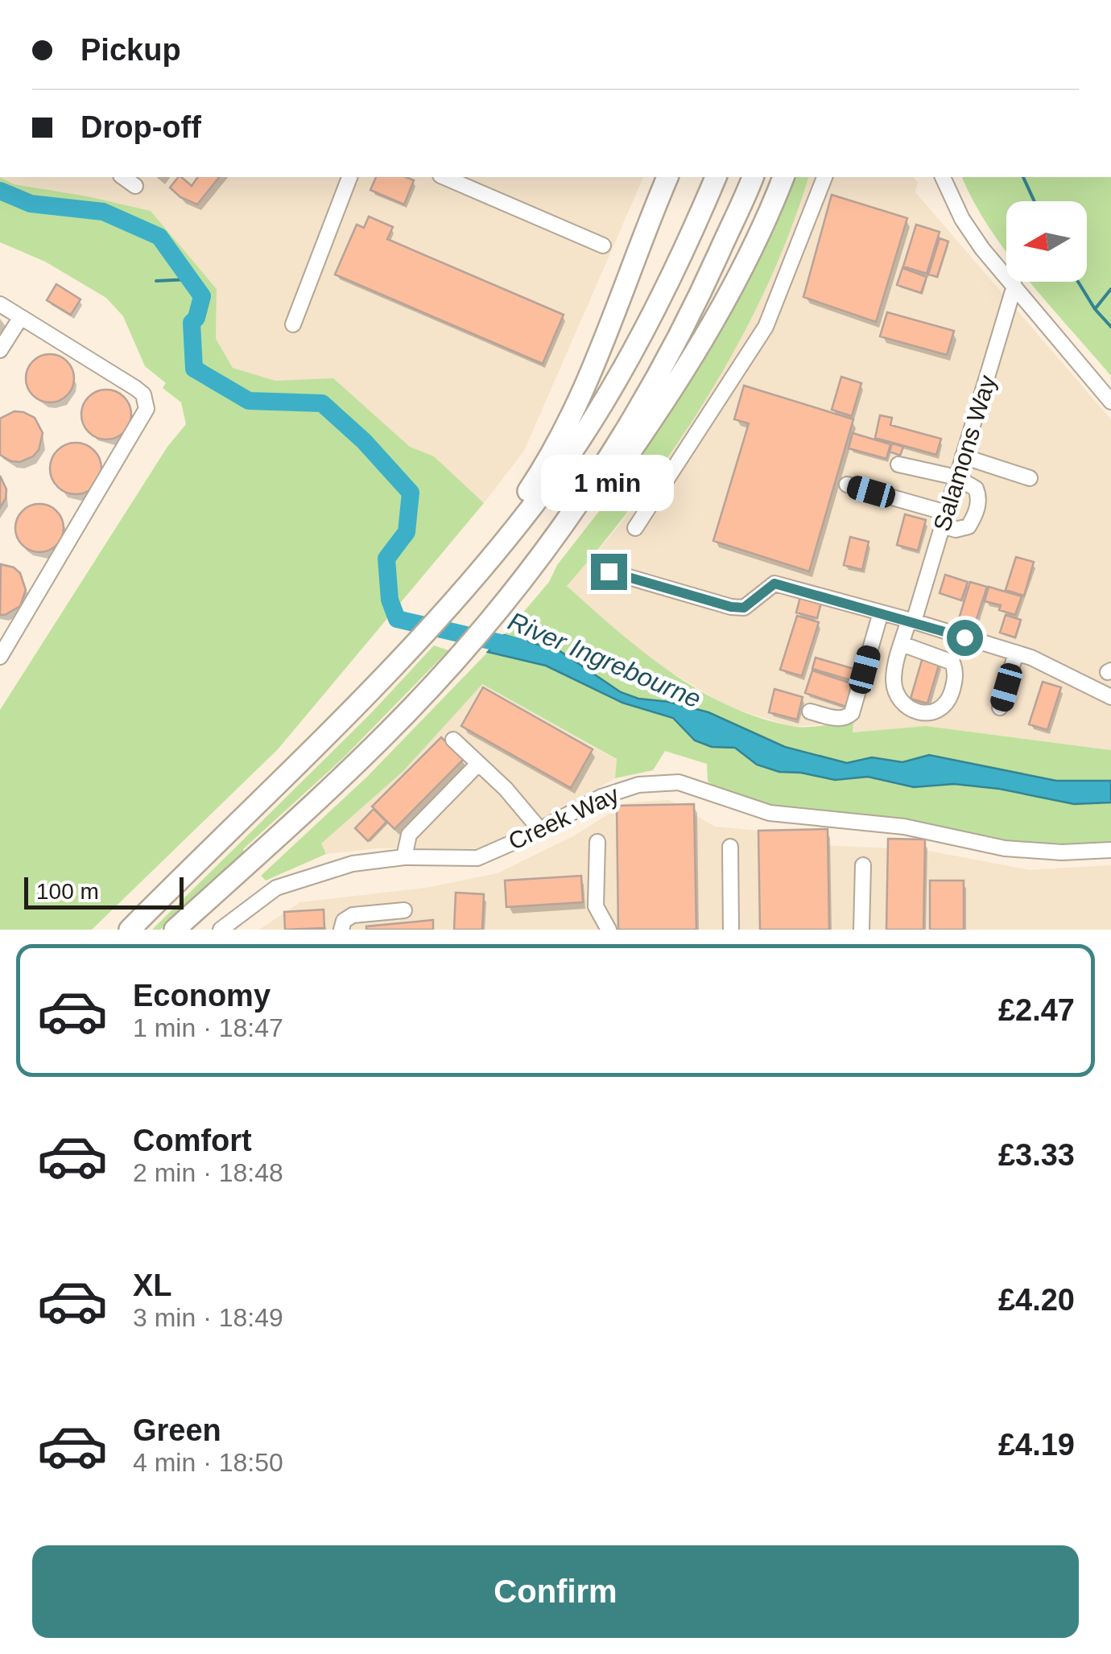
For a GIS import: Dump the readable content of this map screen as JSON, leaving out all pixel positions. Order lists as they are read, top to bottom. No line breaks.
{"streets":{"street":["Salamons Way","Creek Way"]},"water":["River Ingrebourne"],"scale_bar":"100 m","north":"left","page":{"banner":["Pickup","Drop-off"],"bubble":"1 min","scale":"100 m","list":[{"name":"Economy","note":"1 min · 18:47","value":"£2.47"},{"name":"Comfort","note":"2 min · 18:48","value":"£3.33"},{"name":"XL","note":"3 min · 18:49","value":"£4.20"},{"name":"Green","note":"4 min · 18:50","value":"£4.19"}],"buttons":"Confirm"}}
